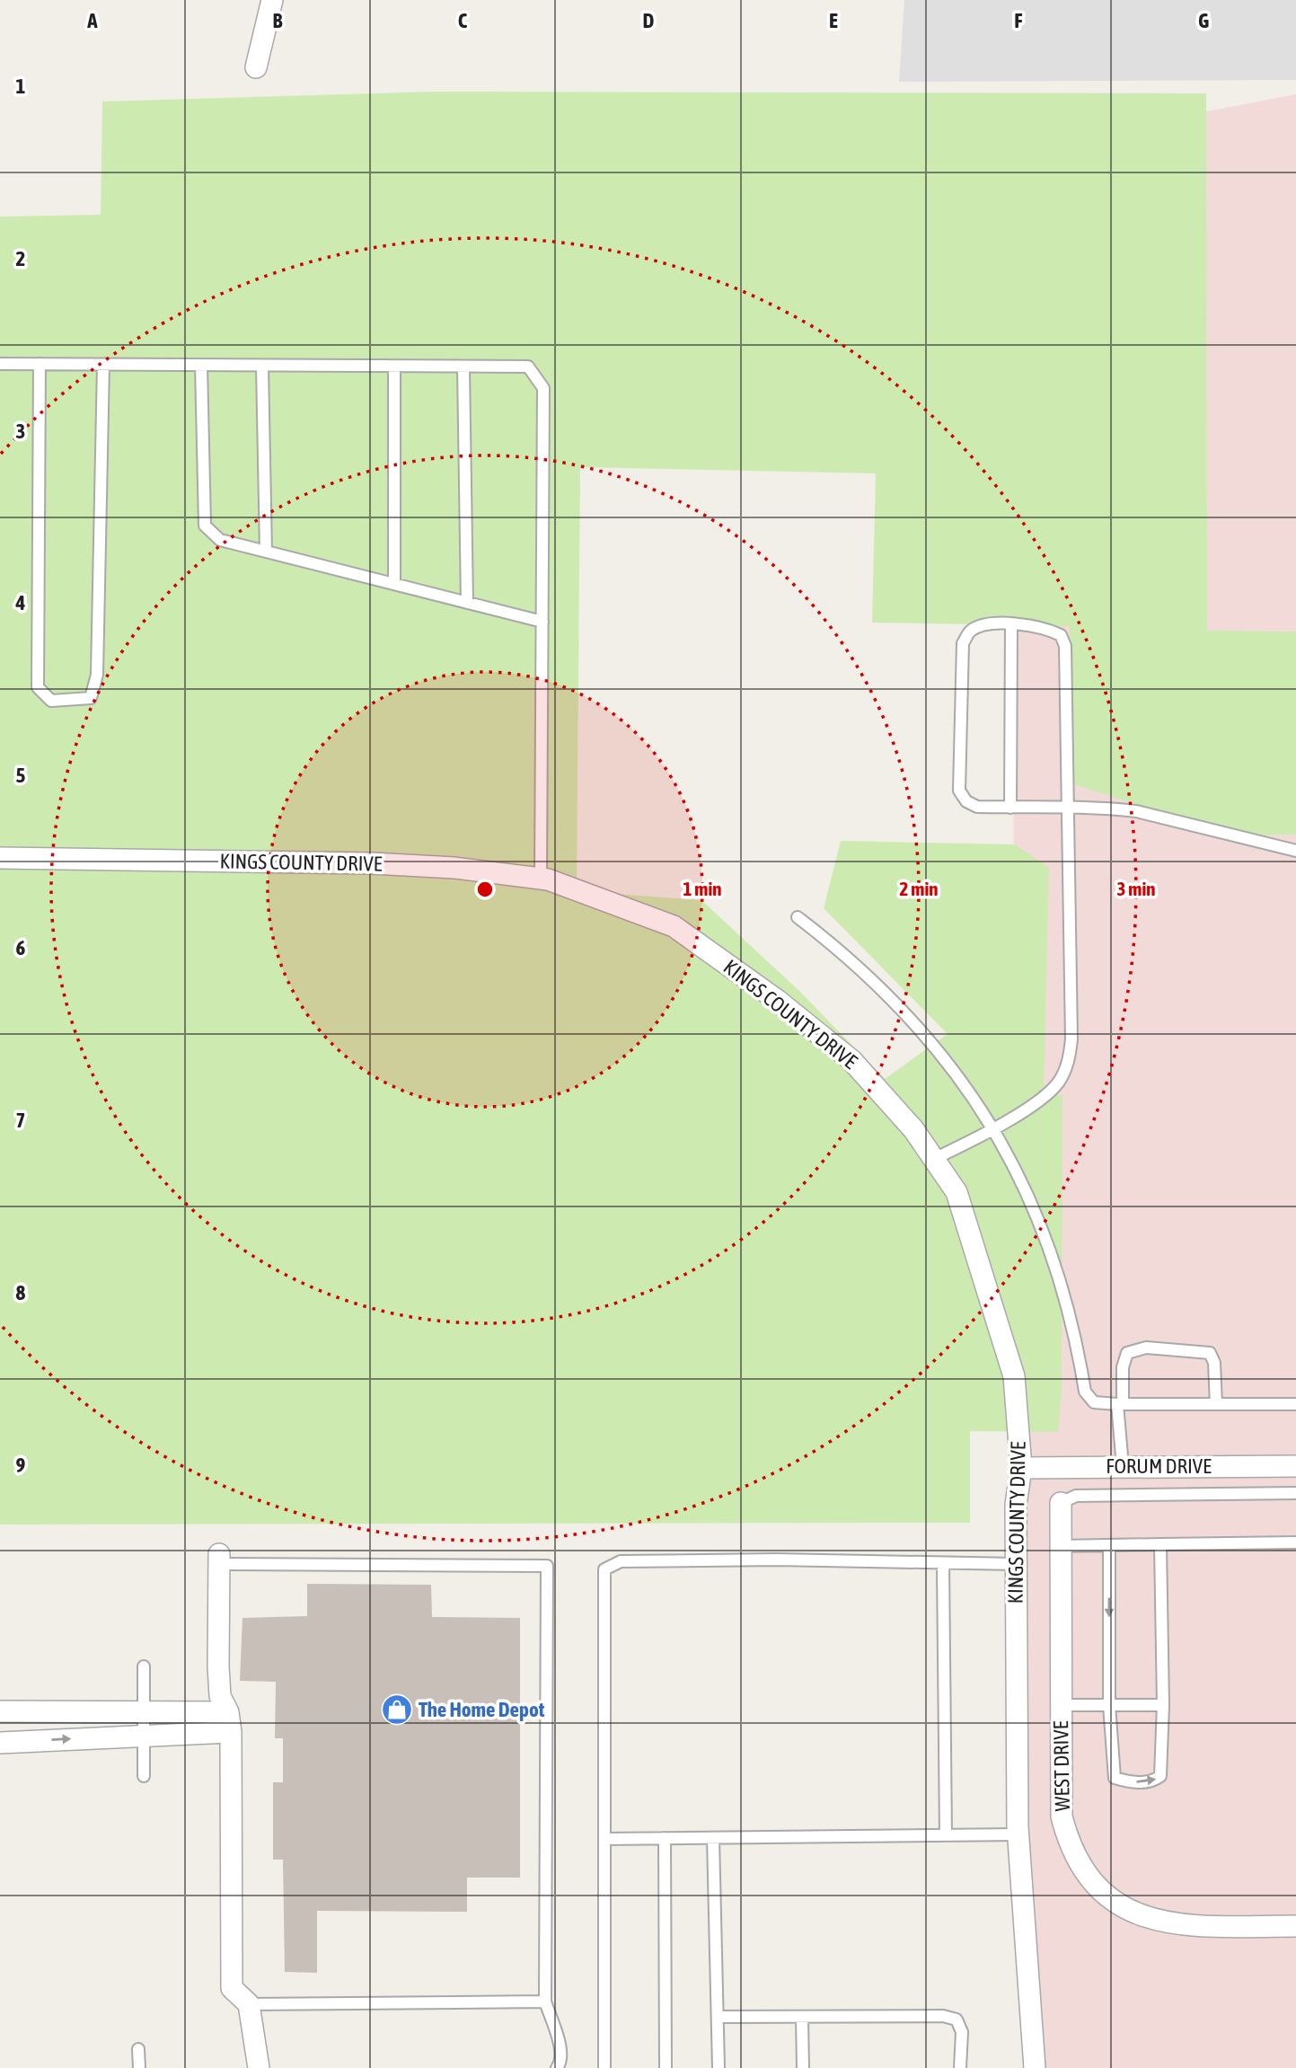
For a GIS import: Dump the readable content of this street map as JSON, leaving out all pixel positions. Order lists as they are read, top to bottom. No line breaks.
{"streets":{"street":["KINGS COUNTY DRIVE","FORUM DRIVE","WEST DRIVE"]},"crossings":[["KINGS COUNTY DRIVE","FORUM DRIVE"]],"places":{"shop":["The Home Depot"]},"grid":{"columns":["A","B","C","D","E","F","G"],"rows":["1","2","3","4","5","6","7","8","9"]},"rings":["1 min","2 min","3 min"]}
